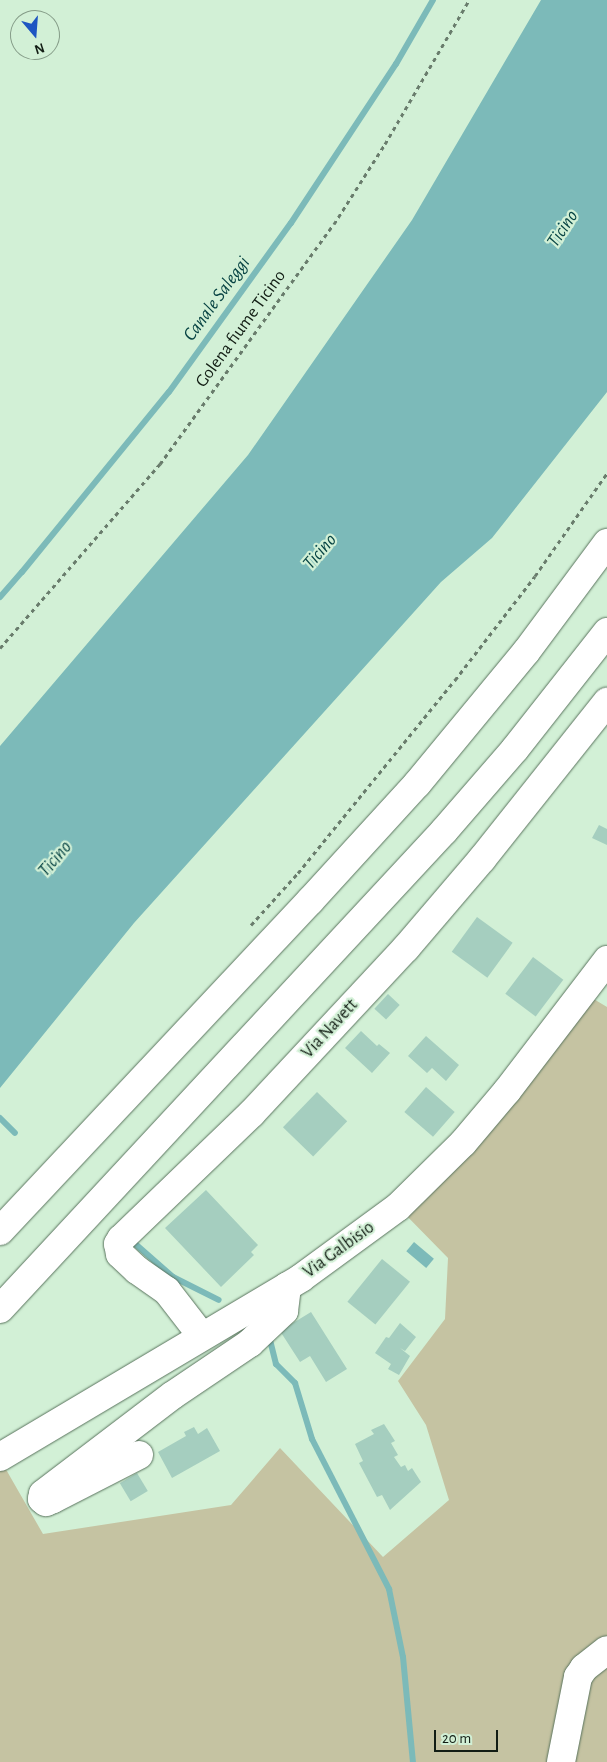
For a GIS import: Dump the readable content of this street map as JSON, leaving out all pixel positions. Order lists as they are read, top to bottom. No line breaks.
{"streets":{"main road":["Via Navett","Via Galbisio"],"path":["Golena fiume Ticino"]},"crossings":[["Via Navett","Via Galbisio"]],"water":["Ticino","Canale Saleggi"],"scale_bar":"20 m","north":"bottom"}
